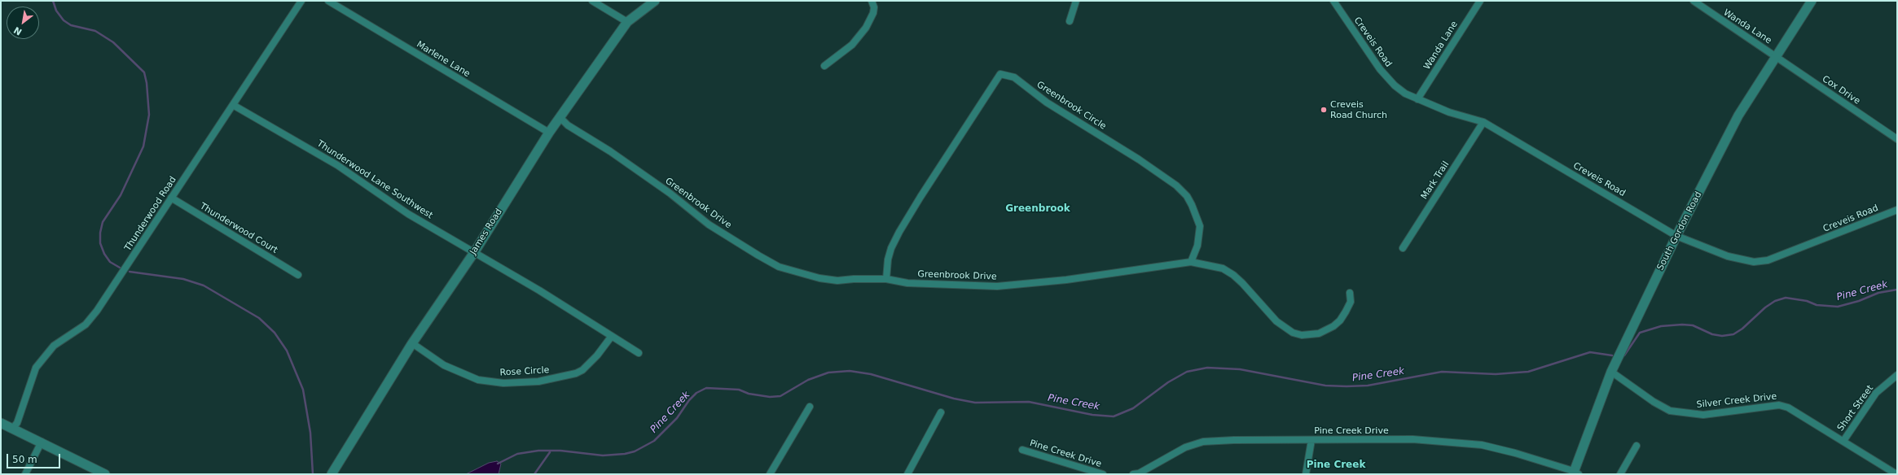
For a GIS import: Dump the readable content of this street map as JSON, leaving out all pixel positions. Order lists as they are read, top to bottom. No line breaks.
{"streets":{"street":["Wanda Lane","Creveis Road","Marlene Lane","Cox Drive","Greenbrook Circle","Thunderwood Lane Southwest","Mark Trail","Greenbrook Drive","Thunderwood Road","Thunderwood Court","South Gordon Road","James Road","Rose Circle","Silver Creek Drive","Short Street","Pine Creek Drive"]},"crossings":[["Wanda Lane","Creveis Road"],["Wanda Lane","Cox Drive"],["Wanda Lane","South Gordon Road"],["Creveis Road","Mark Trail"],["Creveis Road","South Gordon Road"],["Marlene Lane","James Road"],["Cox Drive","South Gordon Road"],["Greenbrook Circle","Greenbrook Drive"],["Thunderwood Lane Southwest","Thunderwood Road"],["Thunderwood Lane Southwest","James Road"],["Thunderwood Lane Southwest","Rose Circle"],["Greenbrook Drive","James Road"],["Thunderwood Road","Thunderwood Court"],["South Gordon Road","Silver Creek Drive"],["South Gordon Road","Pine Creek Drive"],["James Road","Rose Circle"],["Silver Creek Drive","Short Street"]],"districts":["Greenbrook","Pine Creek"],"water":["Pine Creek"],"places":["Creveis Road Church"],"scale_bar":"50 m","north":"bottom left"}
